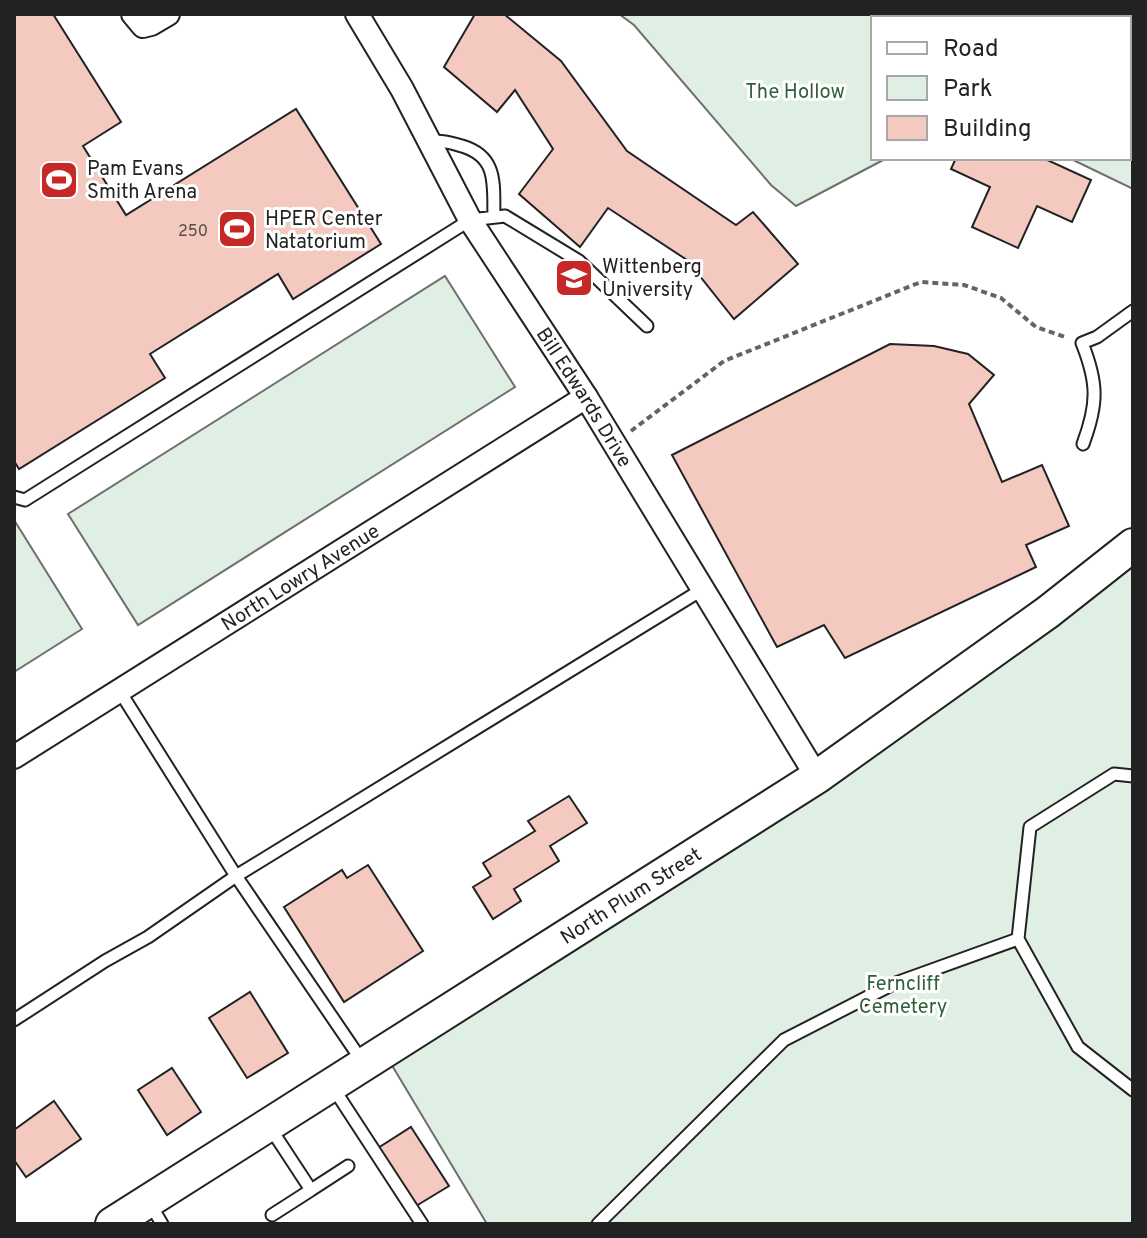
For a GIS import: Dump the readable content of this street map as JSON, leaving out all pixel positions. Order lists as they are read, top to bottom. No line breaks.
{"streets":{"main road":["North Plum Street"],"street":["Bill Edwards Drive","North Lowry Avenue"]},"crossings":[["Bill Edwards Drive","North Lowry Avenue"],["Bill Edwards Drive","North Plum Street"]],"parks":["The Hollow","Ferncliff Cemetery"],"places":{"sports":["Pam Evans Smith Arena","HPER Center Natatorium"],"school or university":["Wittenberg University"]},"house_numbers":["250"],"legend":["Road","Park","Building"]}
